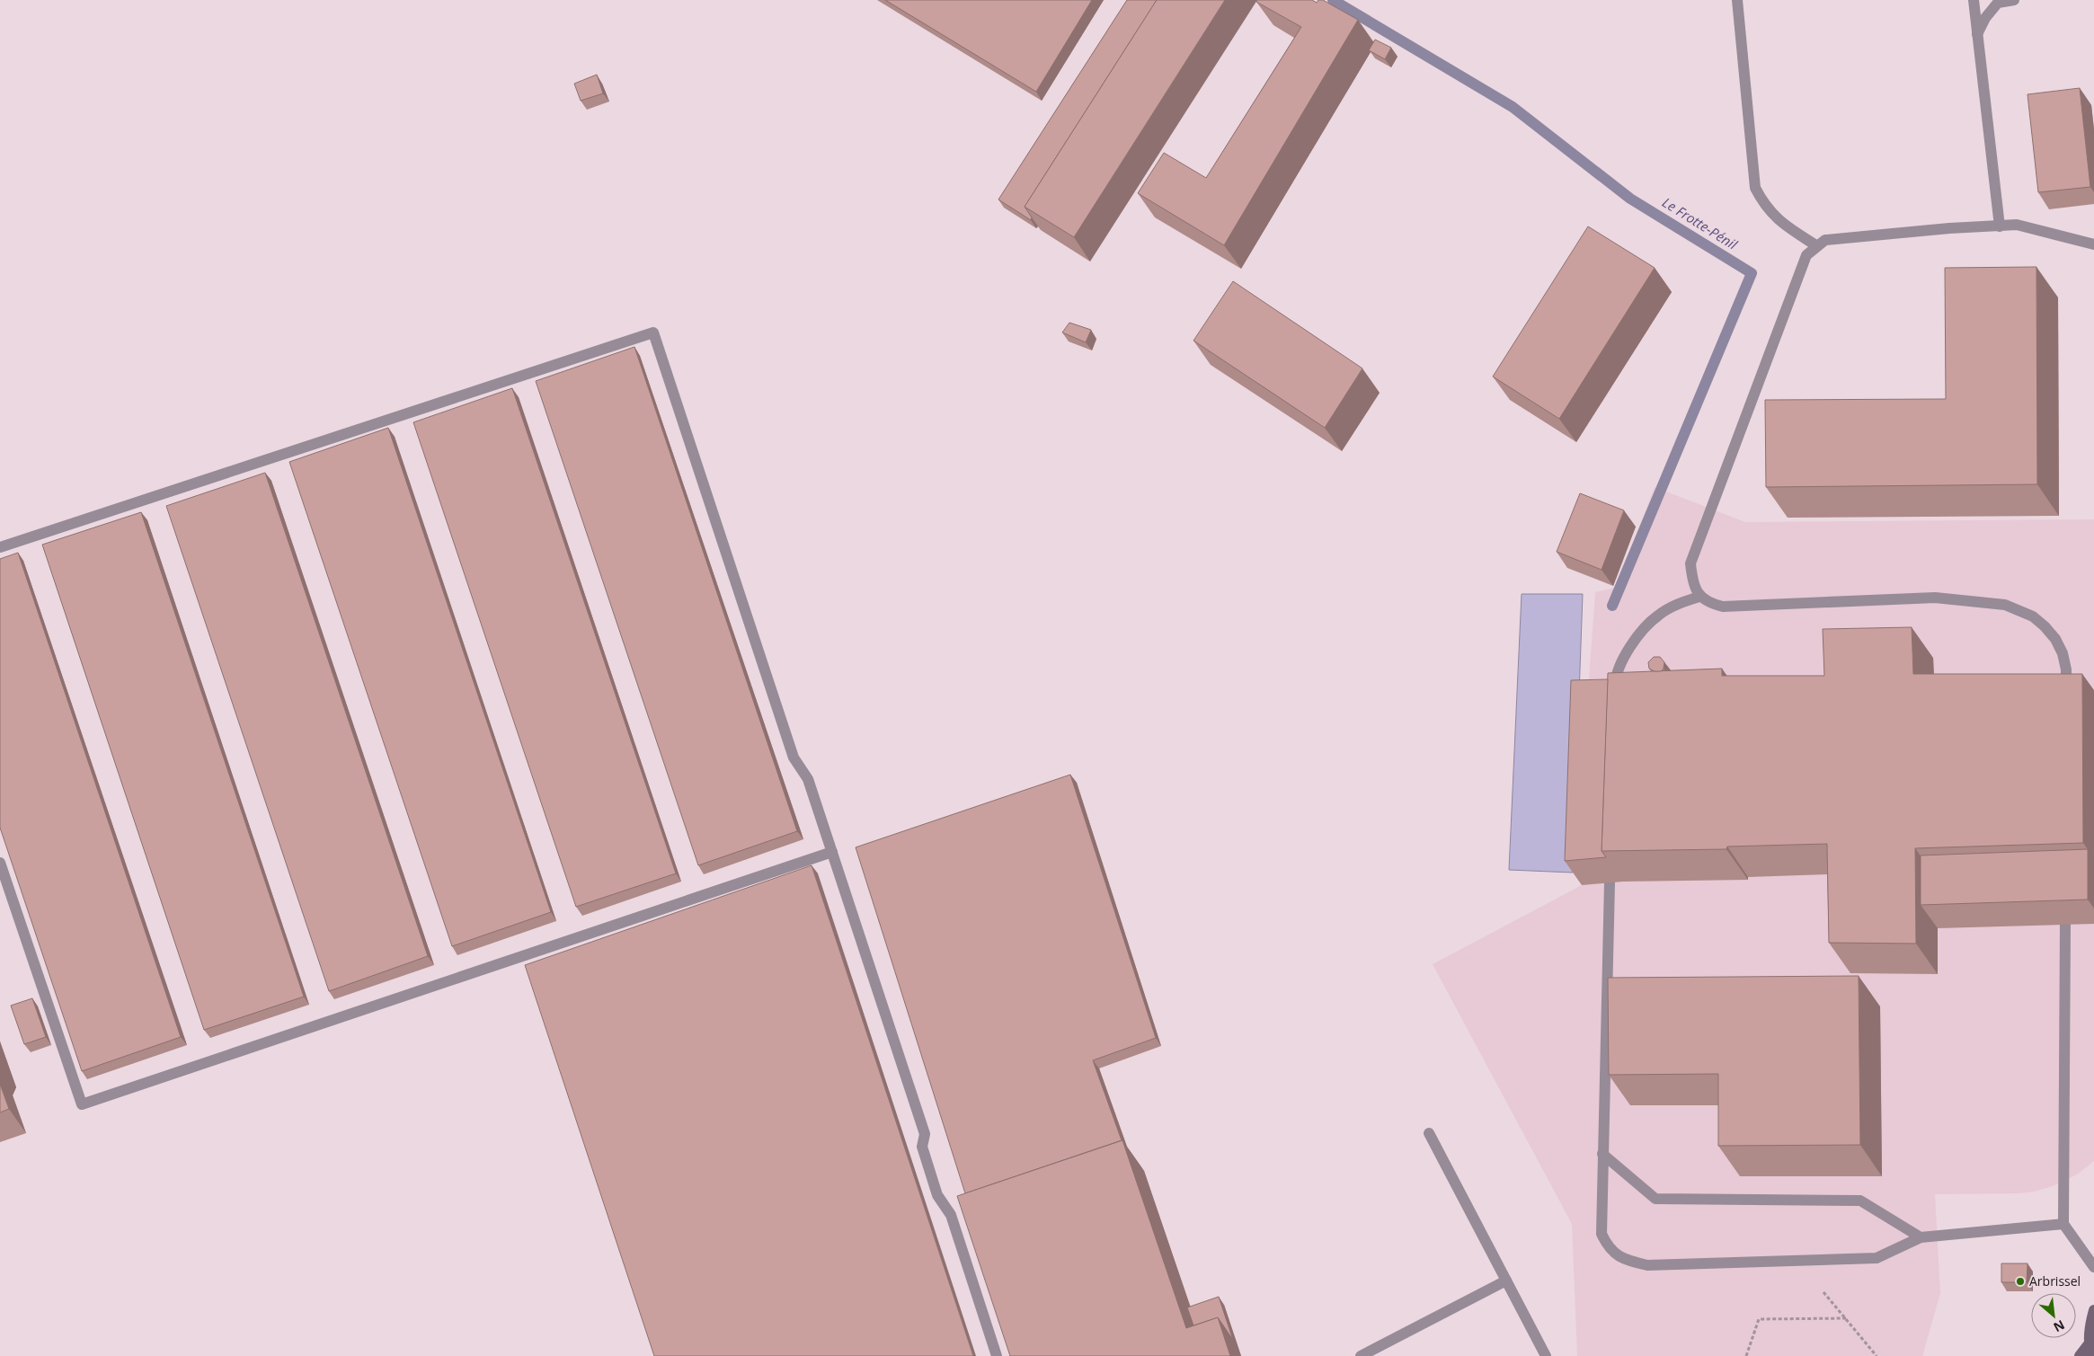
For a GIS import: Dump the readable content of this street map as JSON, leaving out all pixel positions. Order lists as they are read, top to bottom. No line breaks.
{"water":["Le Frotte-Pénil"],"places":["Arbrissel"],"north":"bottom right"}
